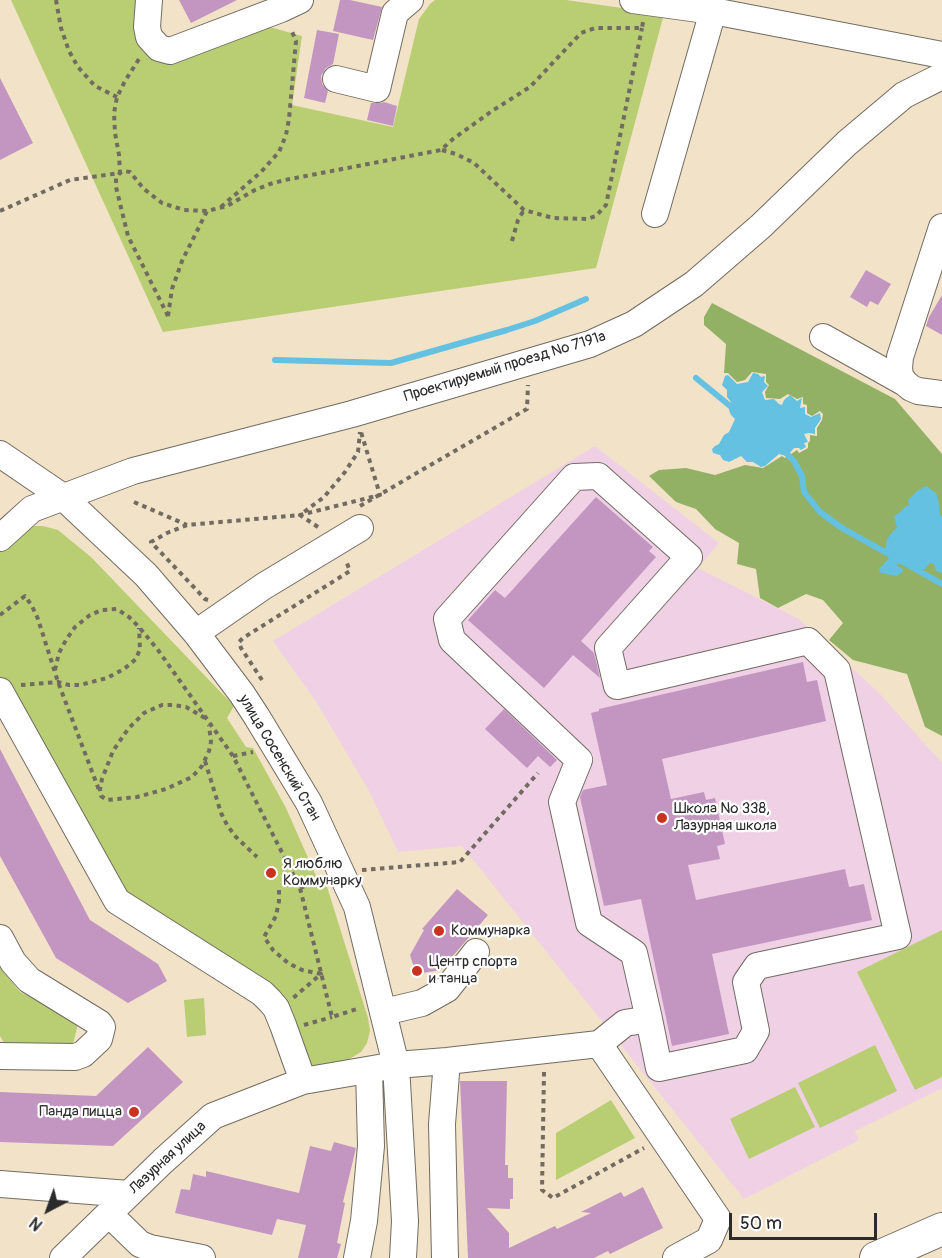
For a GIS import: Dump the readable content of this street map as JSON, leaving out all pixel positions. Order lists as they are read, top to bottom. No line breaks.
{"streets":{"street":["Проектируемый проезд № 7191а","улица Сосенский Стан","Лазурная улица"]},"crossings":[["Проектируемый проезд № 7191а","улица Сосенский Стан"],["улица Сосенский Стан","Лазурная улица"]],"places":["Школа № 338, Лазурная школа","Я люблю Коммунарку","Коммунарка","Центр спорта и танца","Панда пицца"],"scale_bar":"50 m","north":"bottom left"}
